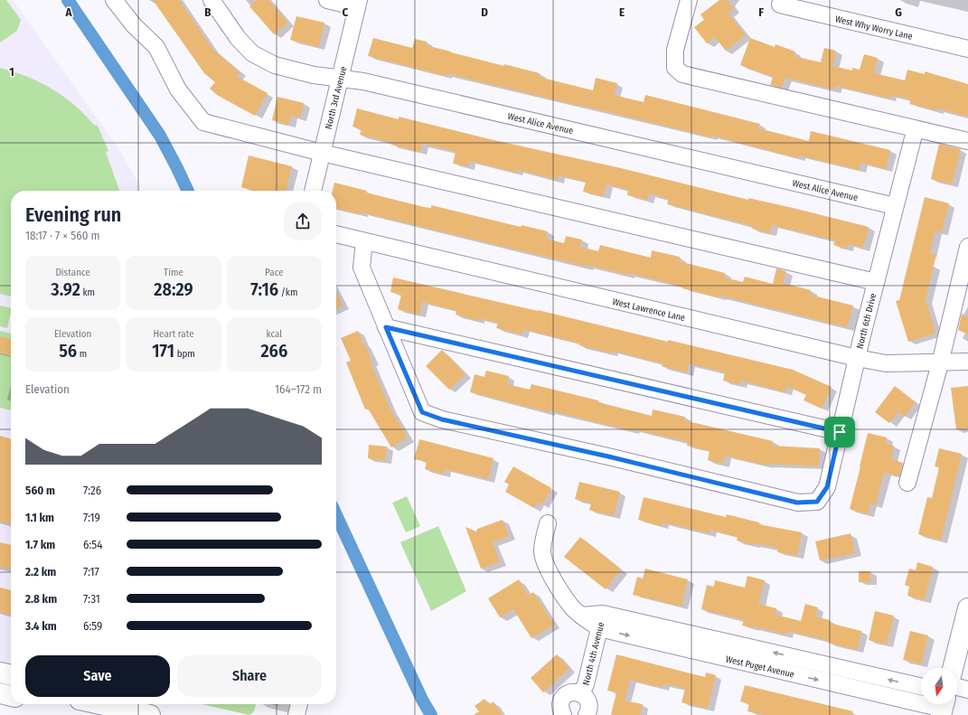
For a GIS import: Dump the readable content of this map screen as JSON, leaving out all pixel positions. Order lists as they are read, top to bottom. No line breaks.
{"streets":{"street":["West Why Worry Lane","North 3rd Avenue","West Alice Avenue","West Lawrence Lane","North 6th Drive","North 4th Avenue","West Puget Avenue"]},"crossings":[["North 3rd Avenue","West Alice Avenue"],["West Alice Avenue","North 6th Drive"],["West Lawrence Lane","North 6th Drive"],["North 4th Avenue","West Puget Avenue"]],"north":"bottom","page":{"heading":["Evening run","18:17 · 7 × 560 m"],"stats":[["Distance","3.92 km"],["Time","28:29"],["Pace","7:16 /km"],["Elevation","56 m"],["Heart rate","171 bpm"],["kcal","266"]],"chart":["Elevation","164–172 m"],"list":[{"name":"560 m","note":"7:26"},{"name":"1.1 km","note":"7:19"},{"name":"1.7 km","note":"6:54"},{"name":"2.2 km","note":"7:17"},{"name":"2.8 km","note":"7:31"},{"name":"3.4 km","note":"6:59"}],"buttons":["Save","Share"]},"grid":{"columns":["A","B","C","D","E","F","G"],"rows":["1"]}}
